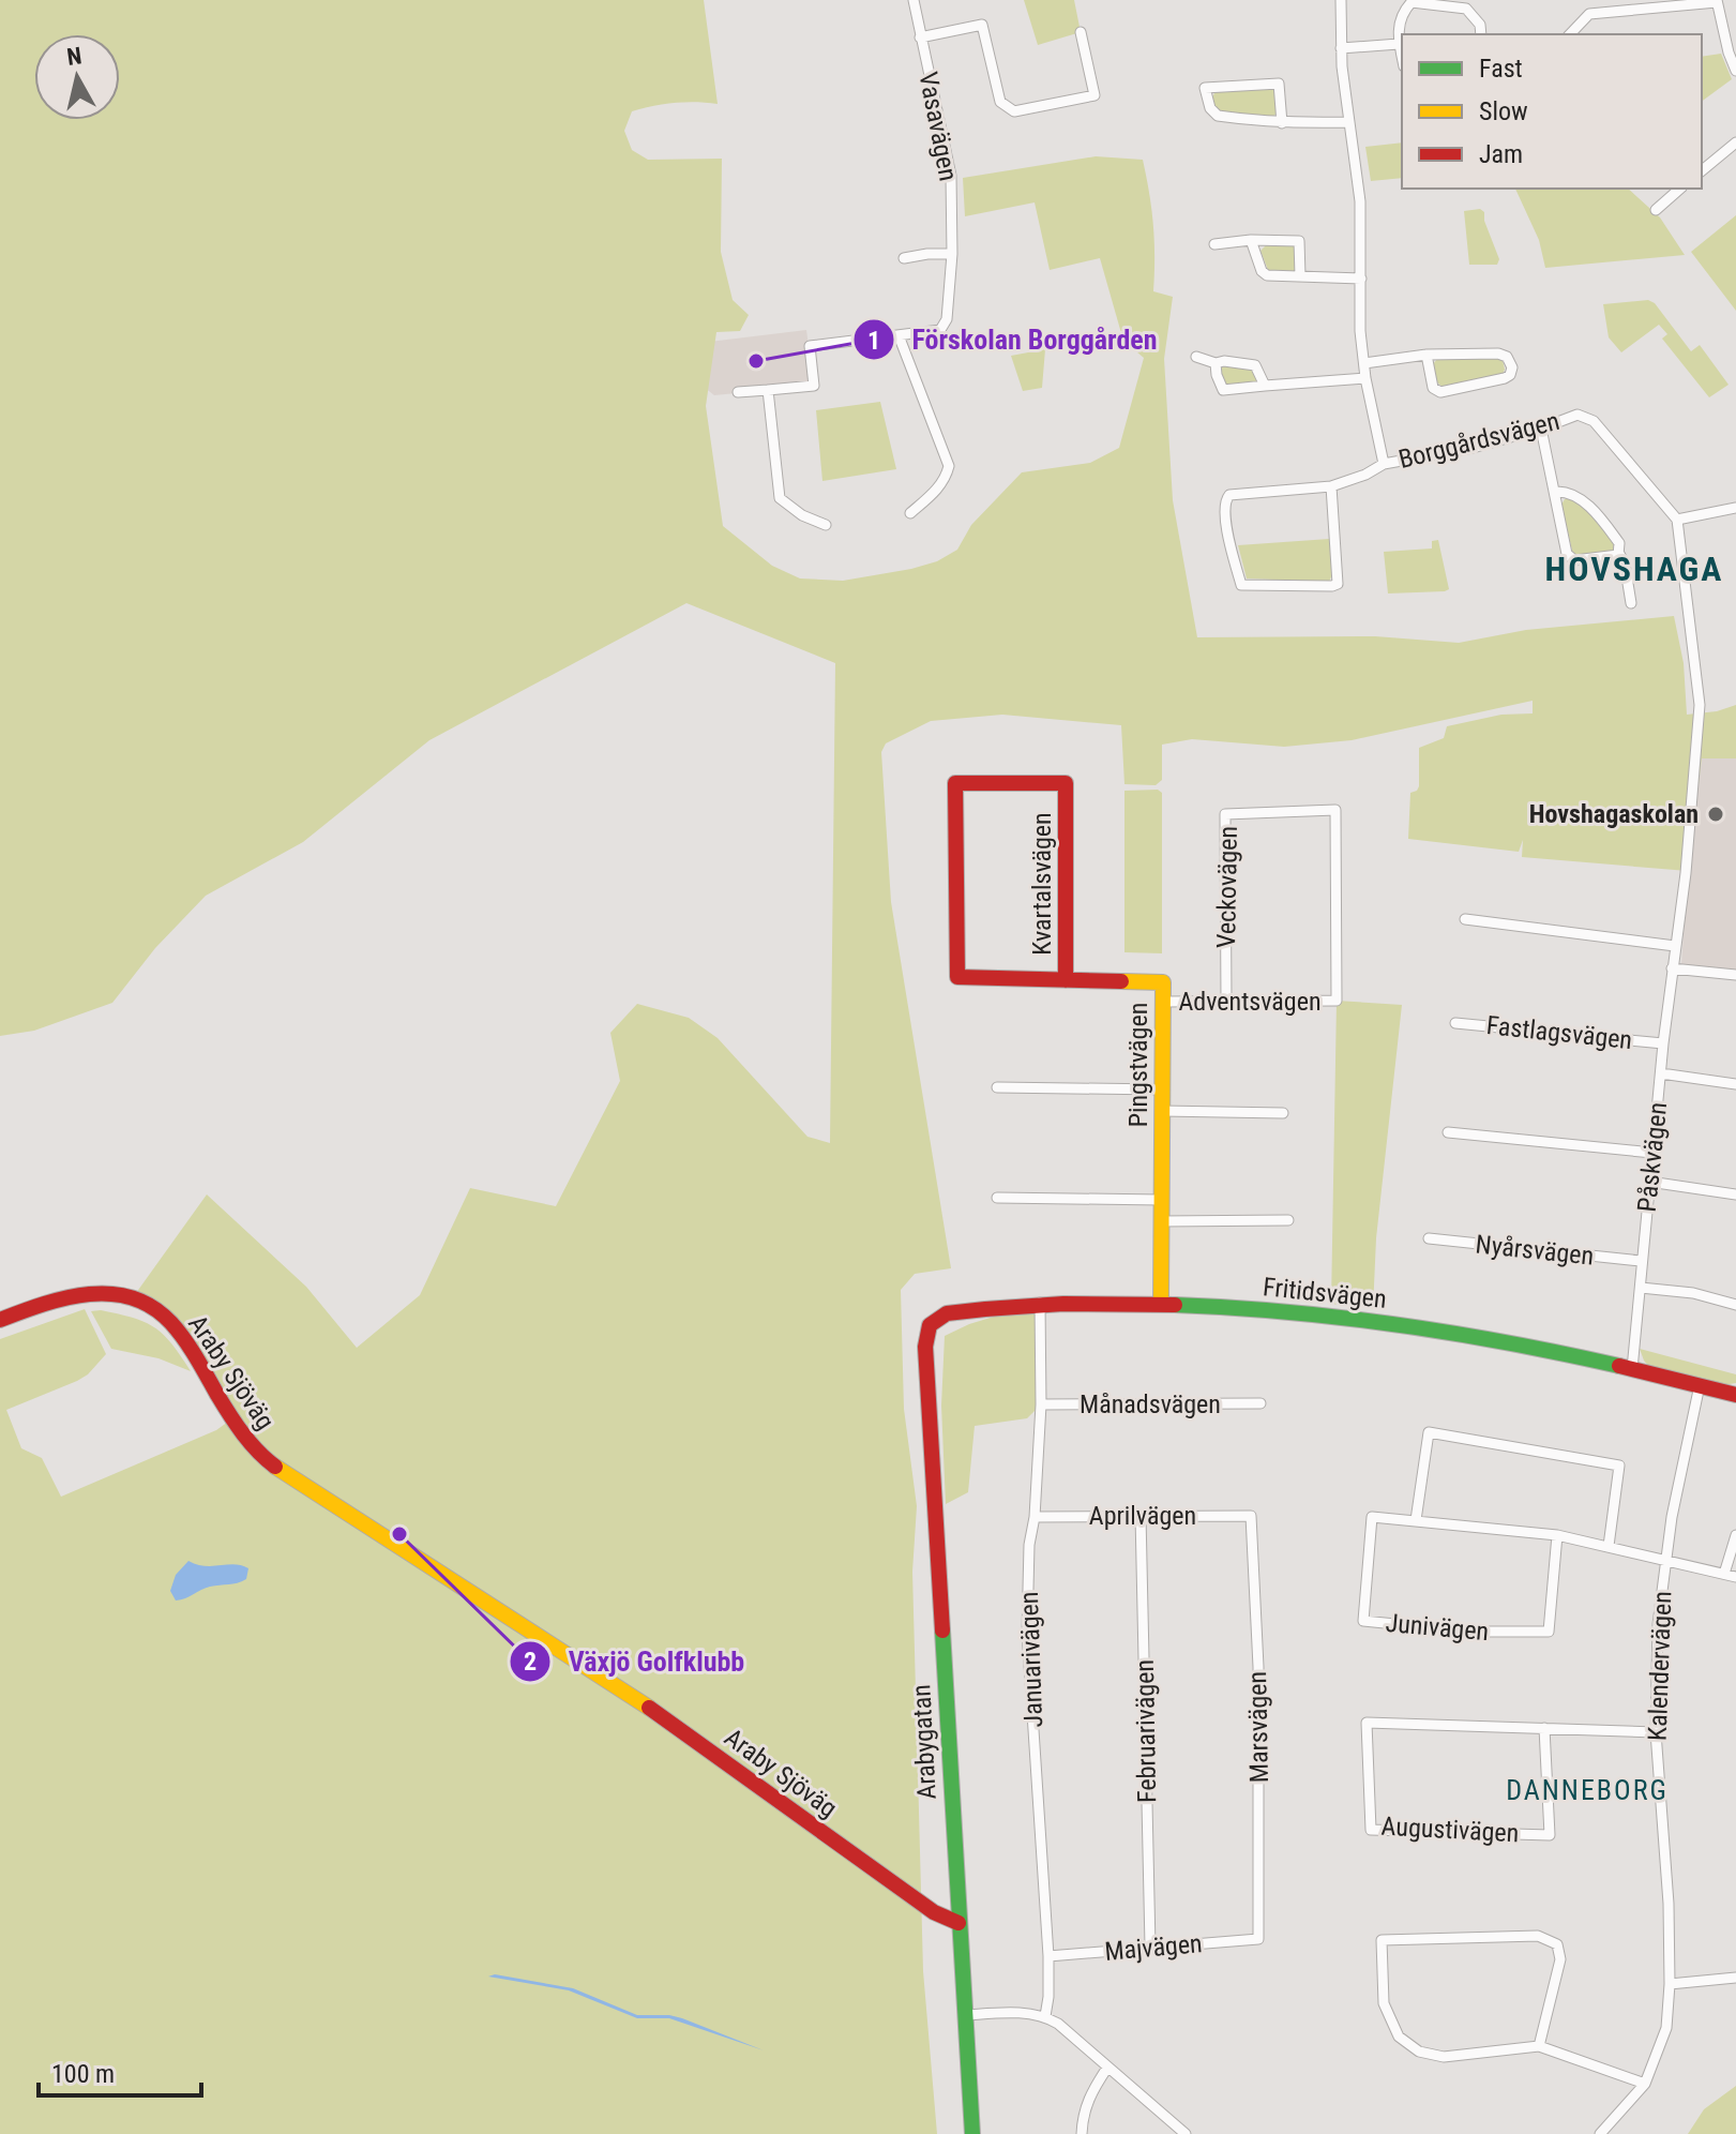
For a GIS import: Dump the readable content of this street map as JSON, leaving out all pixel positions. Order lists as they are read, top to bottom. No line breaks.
{"streets":{"street":["Vasavägen","Borggårdsvägen","Kvartalsvägen","Veckovägen","Adventsvägen","Fastlagsvägen","Pingstvägen","Påskvägen","Nyårsvägen","Fritidsvägen","Araby Sjöväg","Månadsvägen","Aprilvägen","Junivägen","Januarivägen","Kalendervägen","Marsvägen","Februarivägen","Arabygatan","Augustivägen","Majvägen"]},"crossings":[["Borggårdsvägen","Påskvägen"],["Kvartalsvägen","Pingstvägen"],["Veckovägen","Adventsvägen"],["Adventsvägen","Pingstvägen"],["Fastlagsvägen","Påskvägen"],["Pingstvägen","Fritidsvägen"],["Påskvägen","Nyårsvägen"],["Påskvägen","Fritidsvägen"],["Fritidsvägen","Januarivägen"],["Fritidsvägen","Kalendervägen"],["Fritidsvägen","Arabygatan"],["Araby Sjöväg","Arabygatan"],["Månadsvägen","Januarivägen"],["Aprilvägen","Januarivägen"],["Aprilvägen","Marsvägen"],["Aprilvägen","Februarivägen"],["Junivägen","Kalendervägen"],["Januarivägen","Majvägen"],["Kalendervägen","Augustivägen"],["Marsvägen","Majvägen"],["Februarivägen","Majvägen"]],"districts":["HOVSHAGA","DANNEBORG"],"places":["Förskolan Borggården","Hovshagaskolan","Växjö Golfklubb"],"legend":["Fast","Slow","Jam"],"scale_bar":"100 m","north":"top"}
